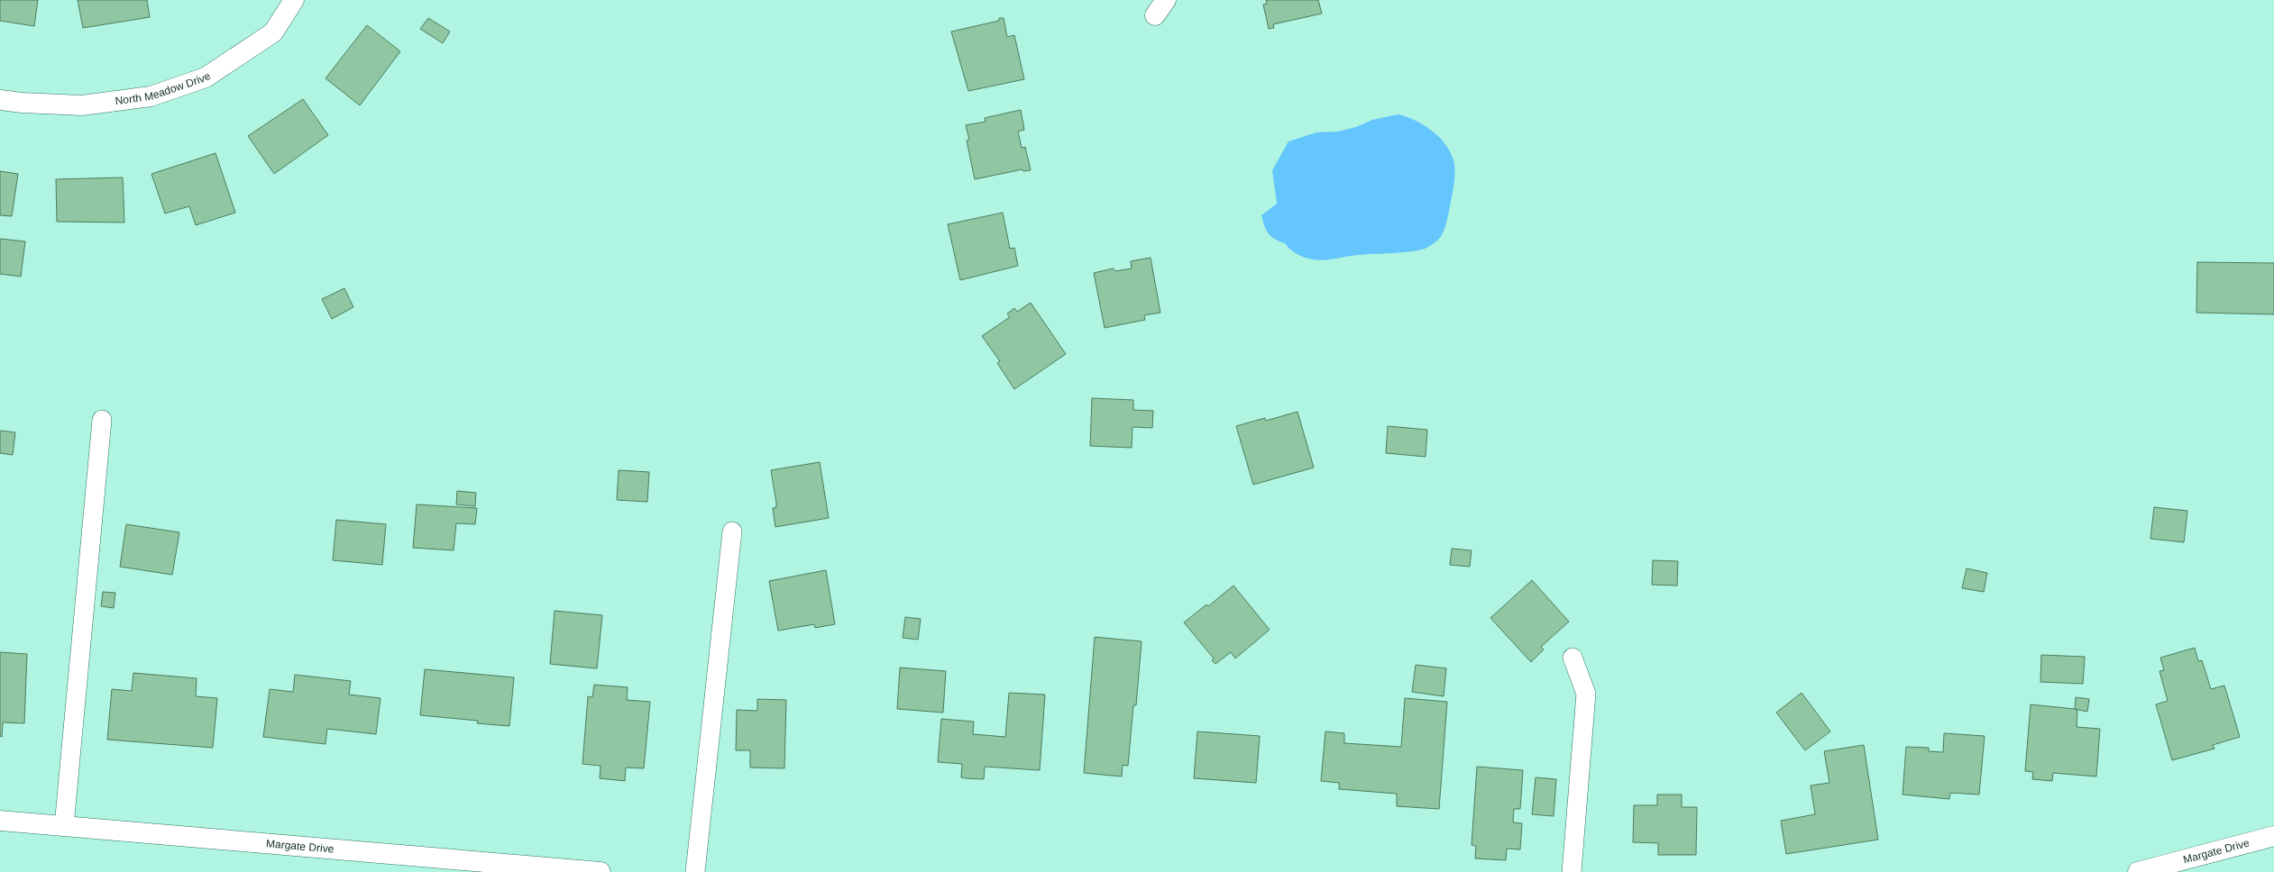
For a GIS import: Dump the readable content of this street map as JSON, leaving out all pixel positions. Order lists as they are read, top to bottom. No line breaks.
{"streets":{"street":["North Meadow Drive","Margate Drive"]}}
